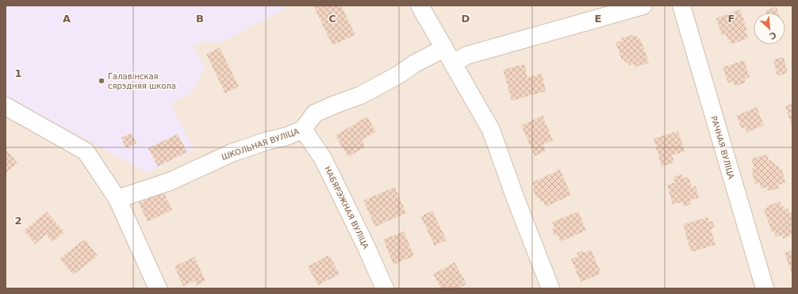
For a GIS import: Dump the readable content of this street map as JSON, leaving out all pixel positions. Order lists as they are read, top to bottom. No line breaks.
{"streets":{"street":["ШКОЛЬНАЯ ВУЛІЦА","РАЧНАЯ ВУЛІЦА","НАБЯРЭЖНАЯ ВУЛІЦА"]},"crossings":[["ШКОЛЬНАЯ ВУЛІЦА","НАБЯРЭЖНАЯ ВУЛІЦА"]],"places":["Галавінская сярэдняя школа"],"north":"bottom right","grid":{"columns":["A","B","C","D","E","F"],"rows":["1","2"]}}
